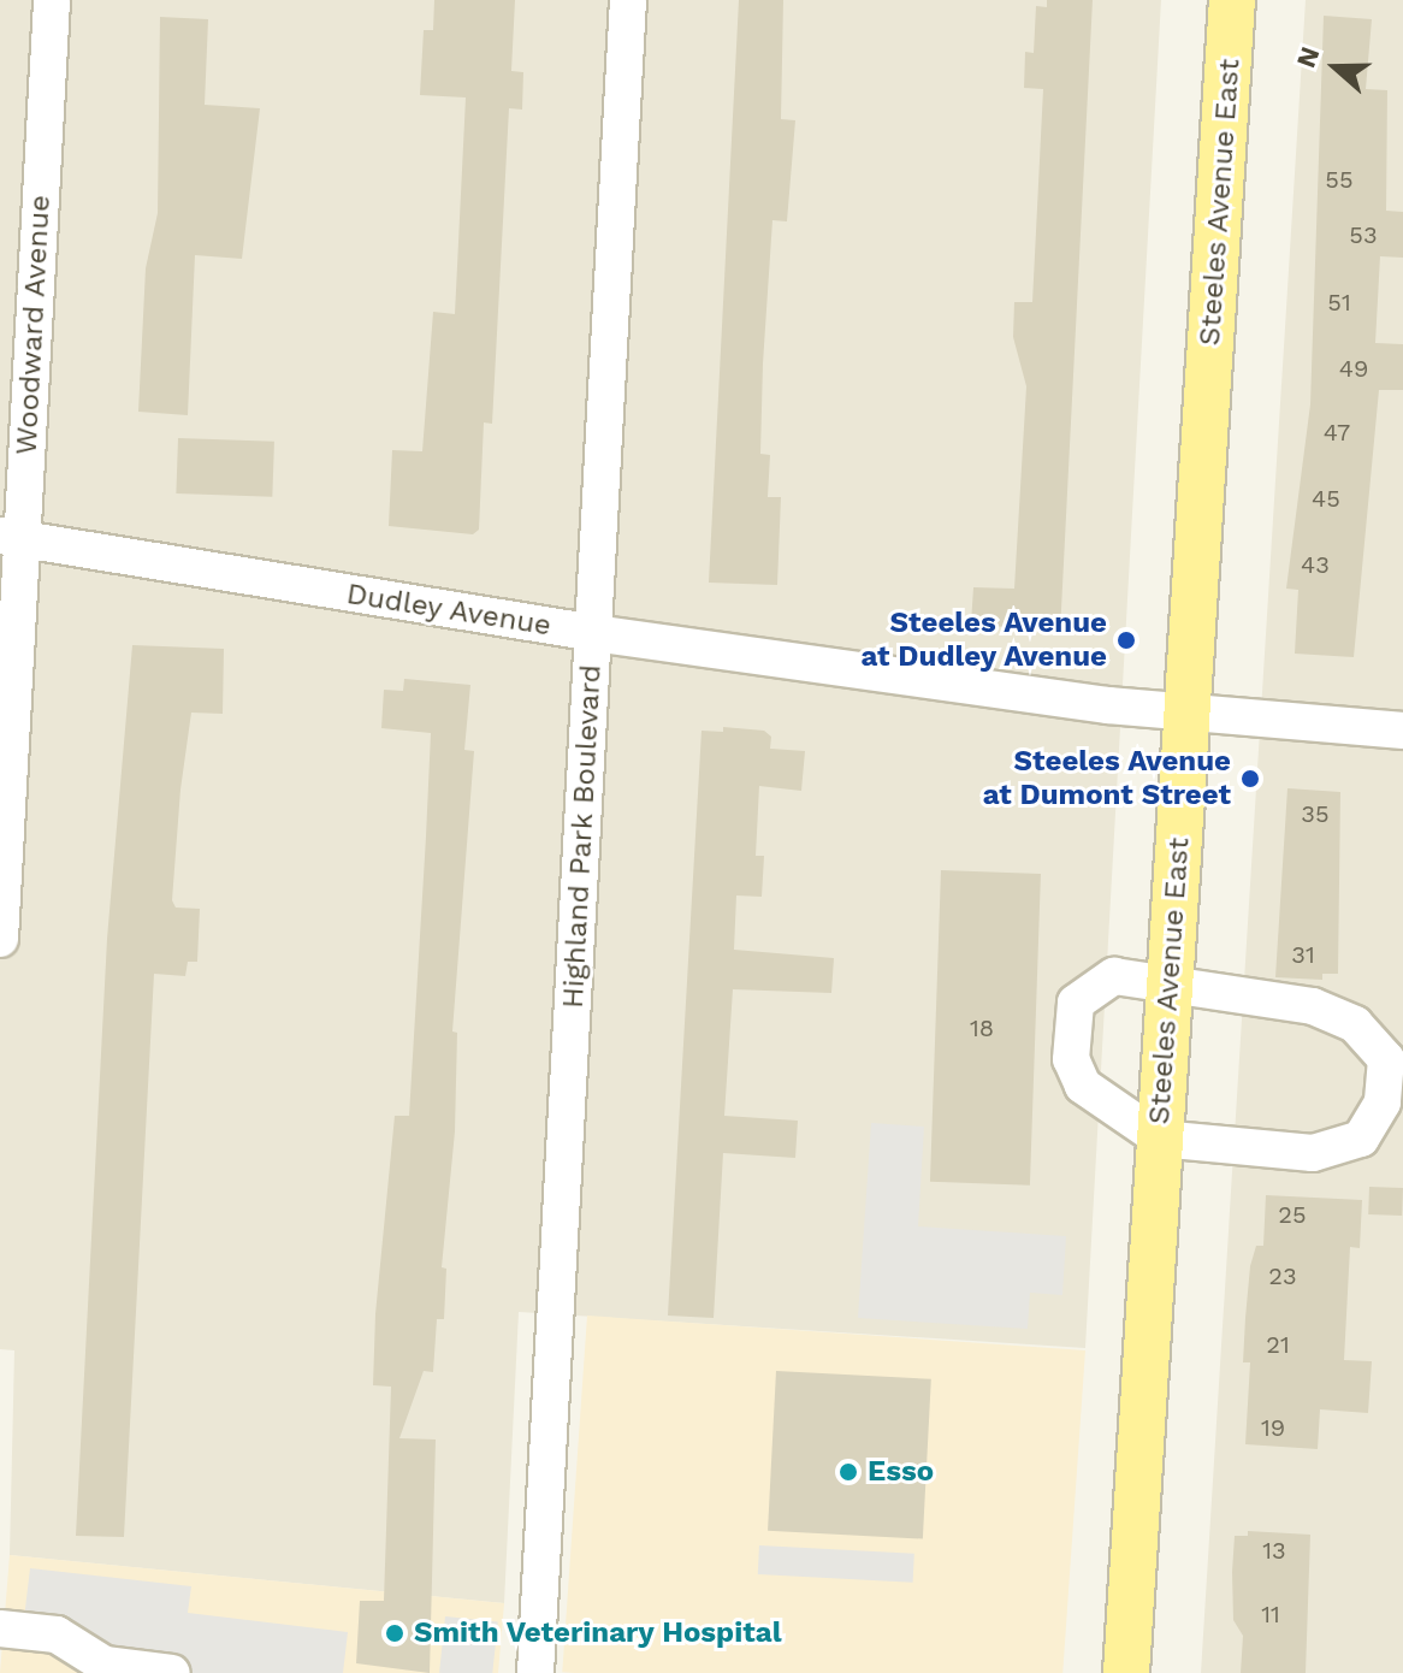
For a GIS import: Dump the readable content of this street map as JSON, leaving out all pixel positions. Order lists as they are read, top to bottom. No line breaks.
{"streets":{"main road":["Steeles Avenue East"],"street":["Woodward Avenue","Dudley Avenue","Highland Park Boulevard"]},"crossings":[["Steeles Avenue East","Dudley Avenue"],["Woodward Avenue","Dudley Avenue"],["Dudley Avenue","Highland Park Boulevard"]],"places":["Steeles Avenue at Dudley Avenue","Steeles Avenue at Dumont Street","Esso","Smith Veterinary Hospital"],"house_numbers":["55","53","51","49","47","45","43","35","31","18","25","23","21","19","13","11"],"north":"left"}
